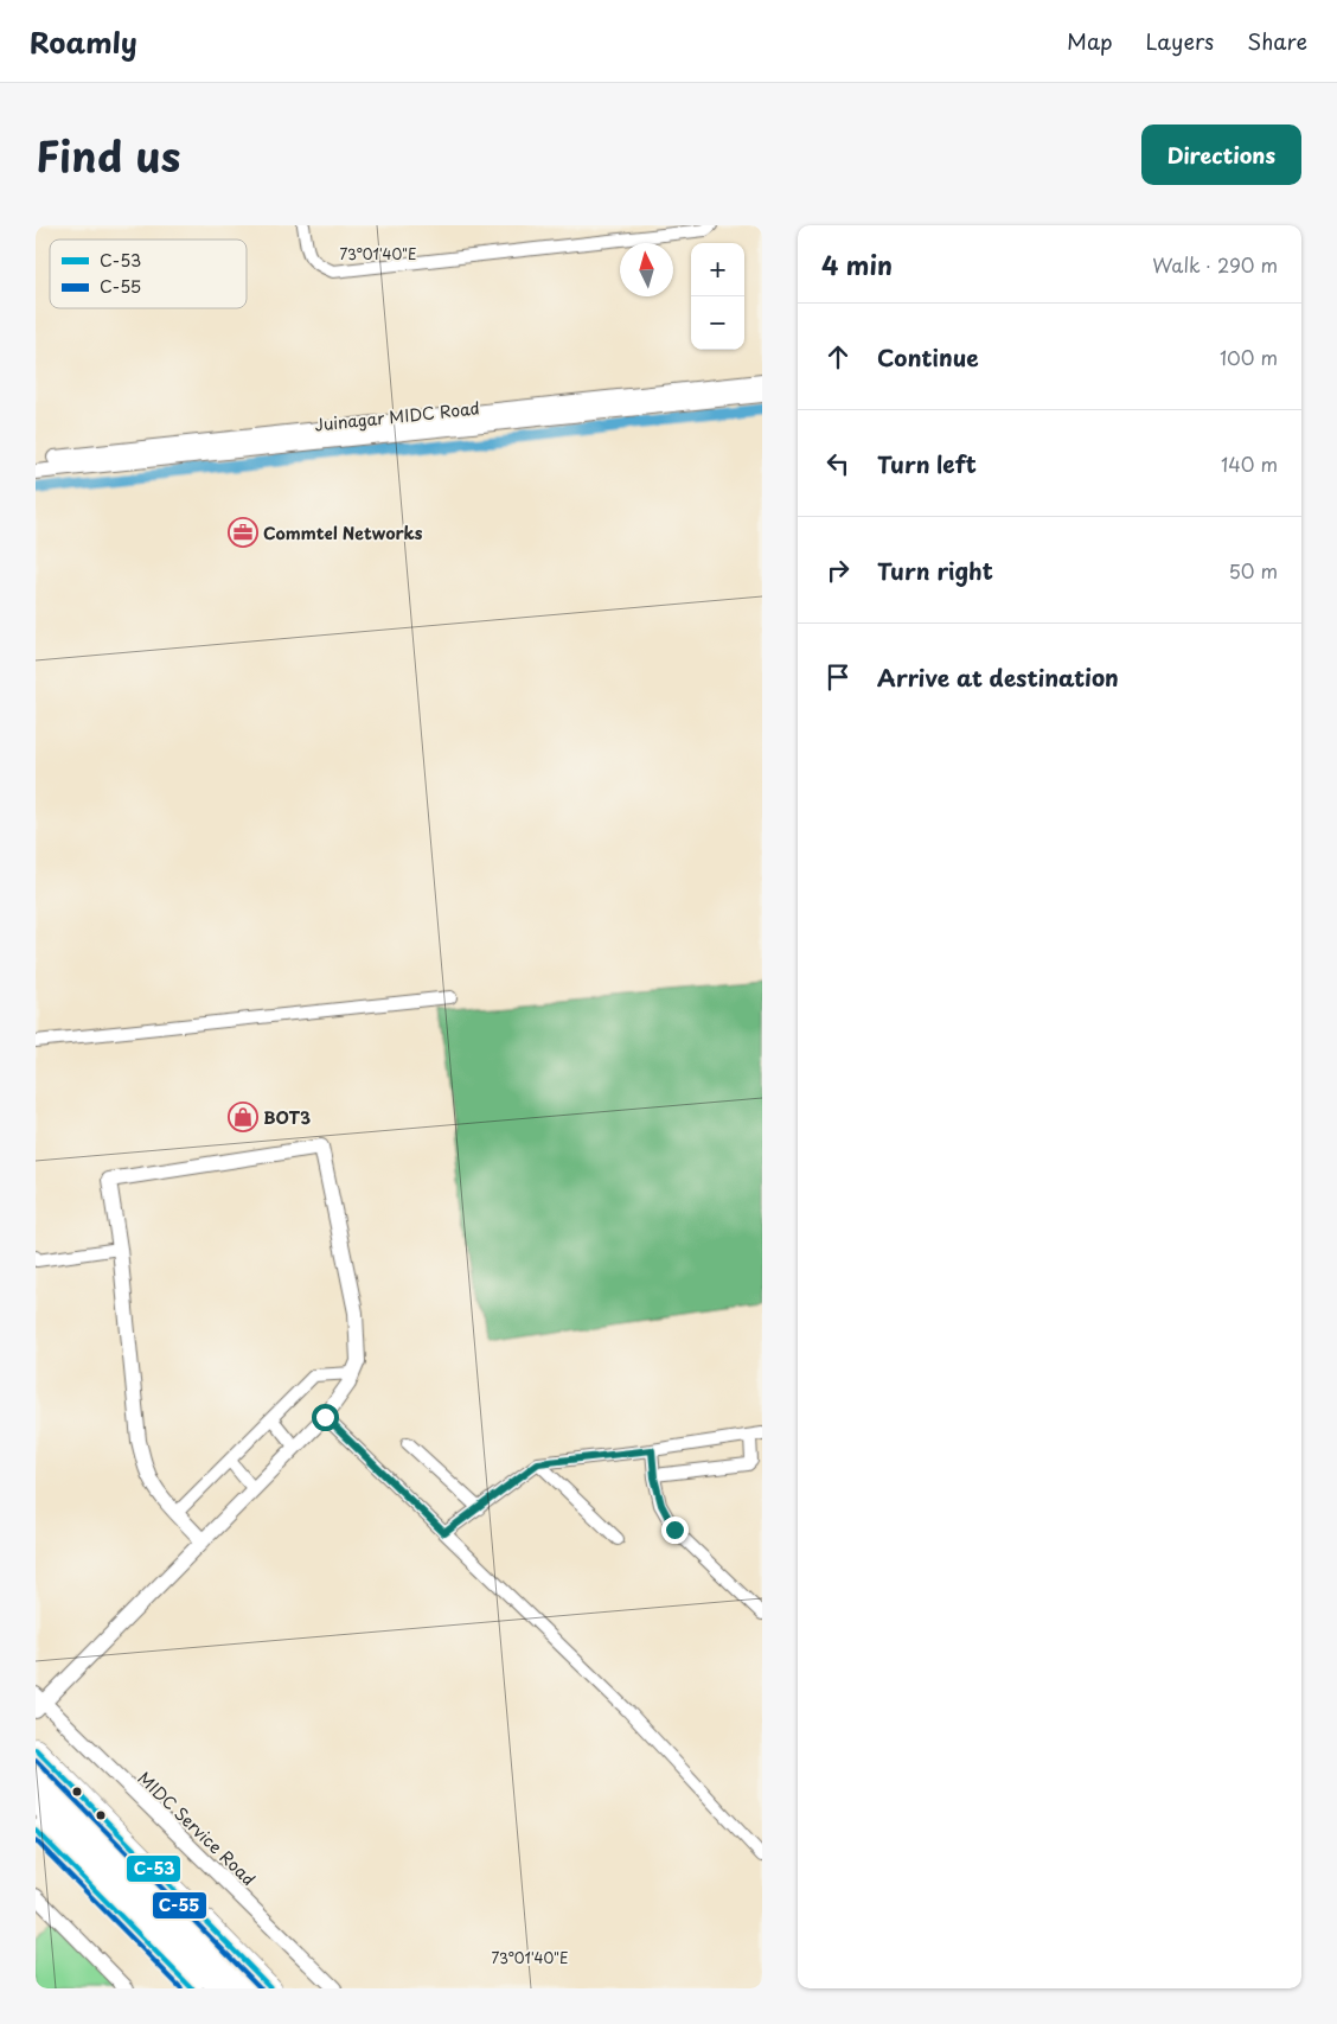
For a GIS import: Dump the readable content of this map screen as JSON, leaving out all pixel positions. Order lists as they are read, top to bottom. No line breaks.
{"streets":{"street":["Juinagar MIDC Road","MIDC Service Road"]},"places":{"office":["Commtel Networks"],"shop":["BOT3"]},"lines":["transit line C-53","transit line C-55"],"legend":["C-53","C-55"],"north":"top","page":{"header":"Roamly","nav":["Map","Layers","Share"],"title":"Find us","buttons":"Directions","heading":["4 min","Walk · 290 m"],"map_buttons":["+","−"],"list":[["Continue","100 m"],["Turn left","140 m"],["Turn right","50 m"],"Arrive at destination"]},"coordinates":["73°01'40\"E"]}
